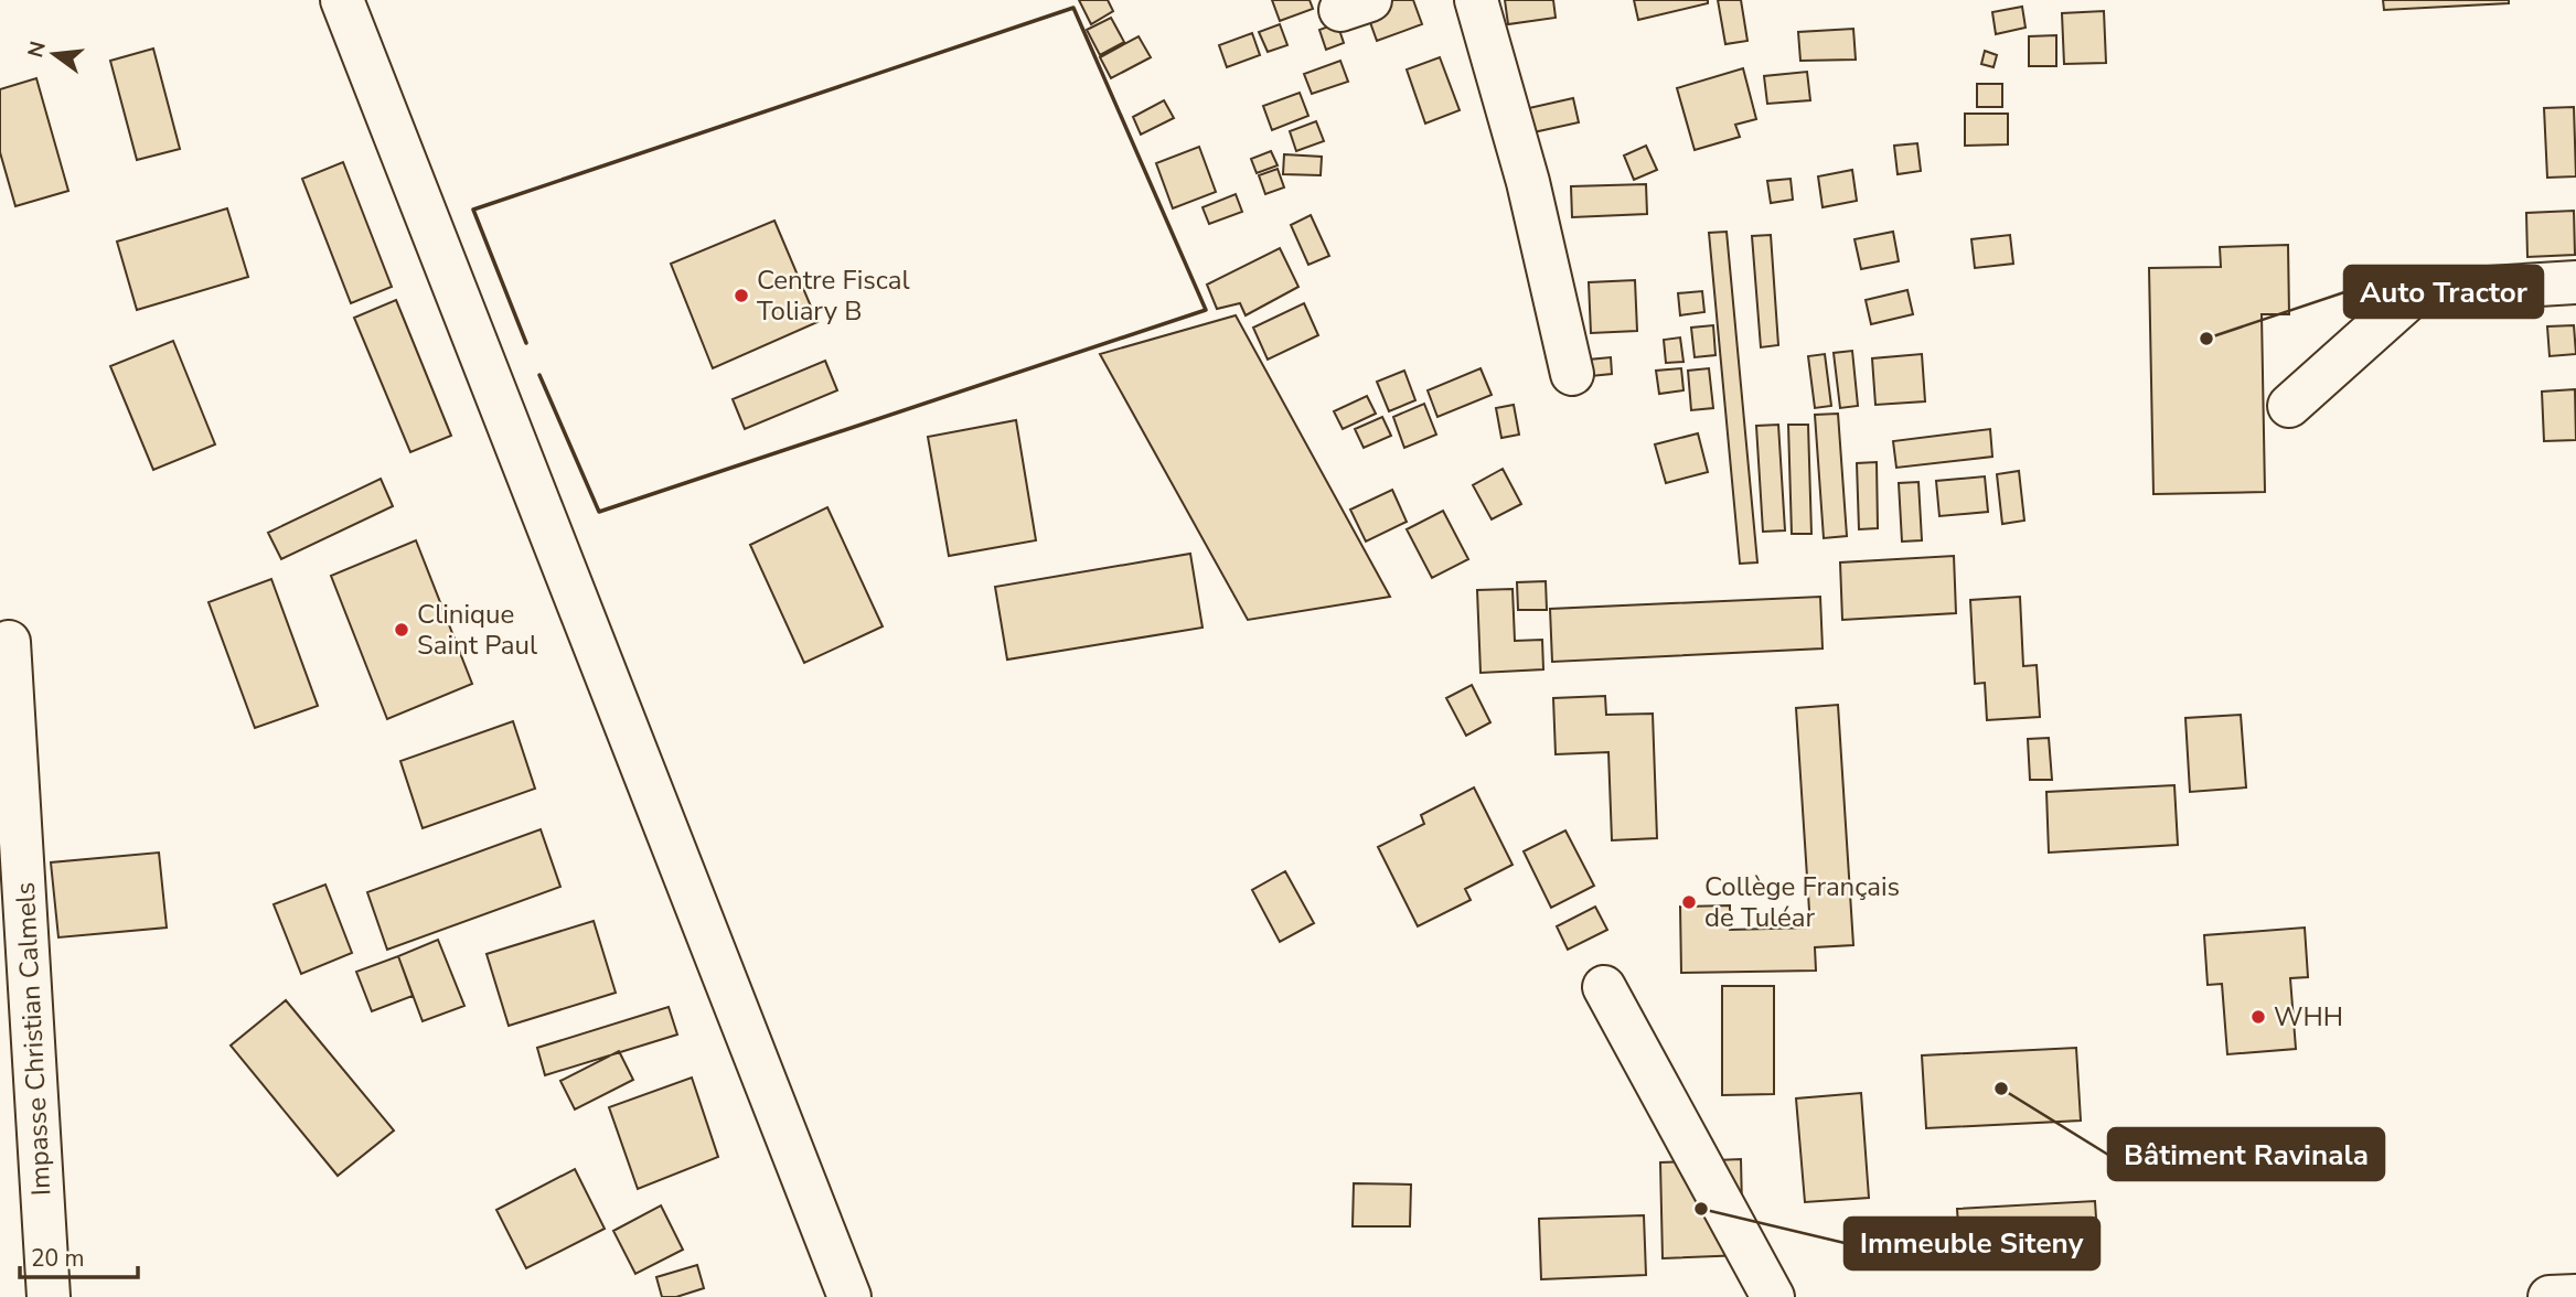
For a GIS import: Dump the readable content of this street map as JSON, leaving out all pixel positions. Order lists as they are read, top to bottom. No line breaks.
{"streets":{"street":["Impasse Christian Calmels"]},"places":["Centre Fiscal Toliary B","Auto Tractor","Clinique Saint Paul","Collège Français de Tuléar","WHH","Bâtiment Ravinala","Immeuble Siteny"],"scale_bar":"20 m","north":"left"}
